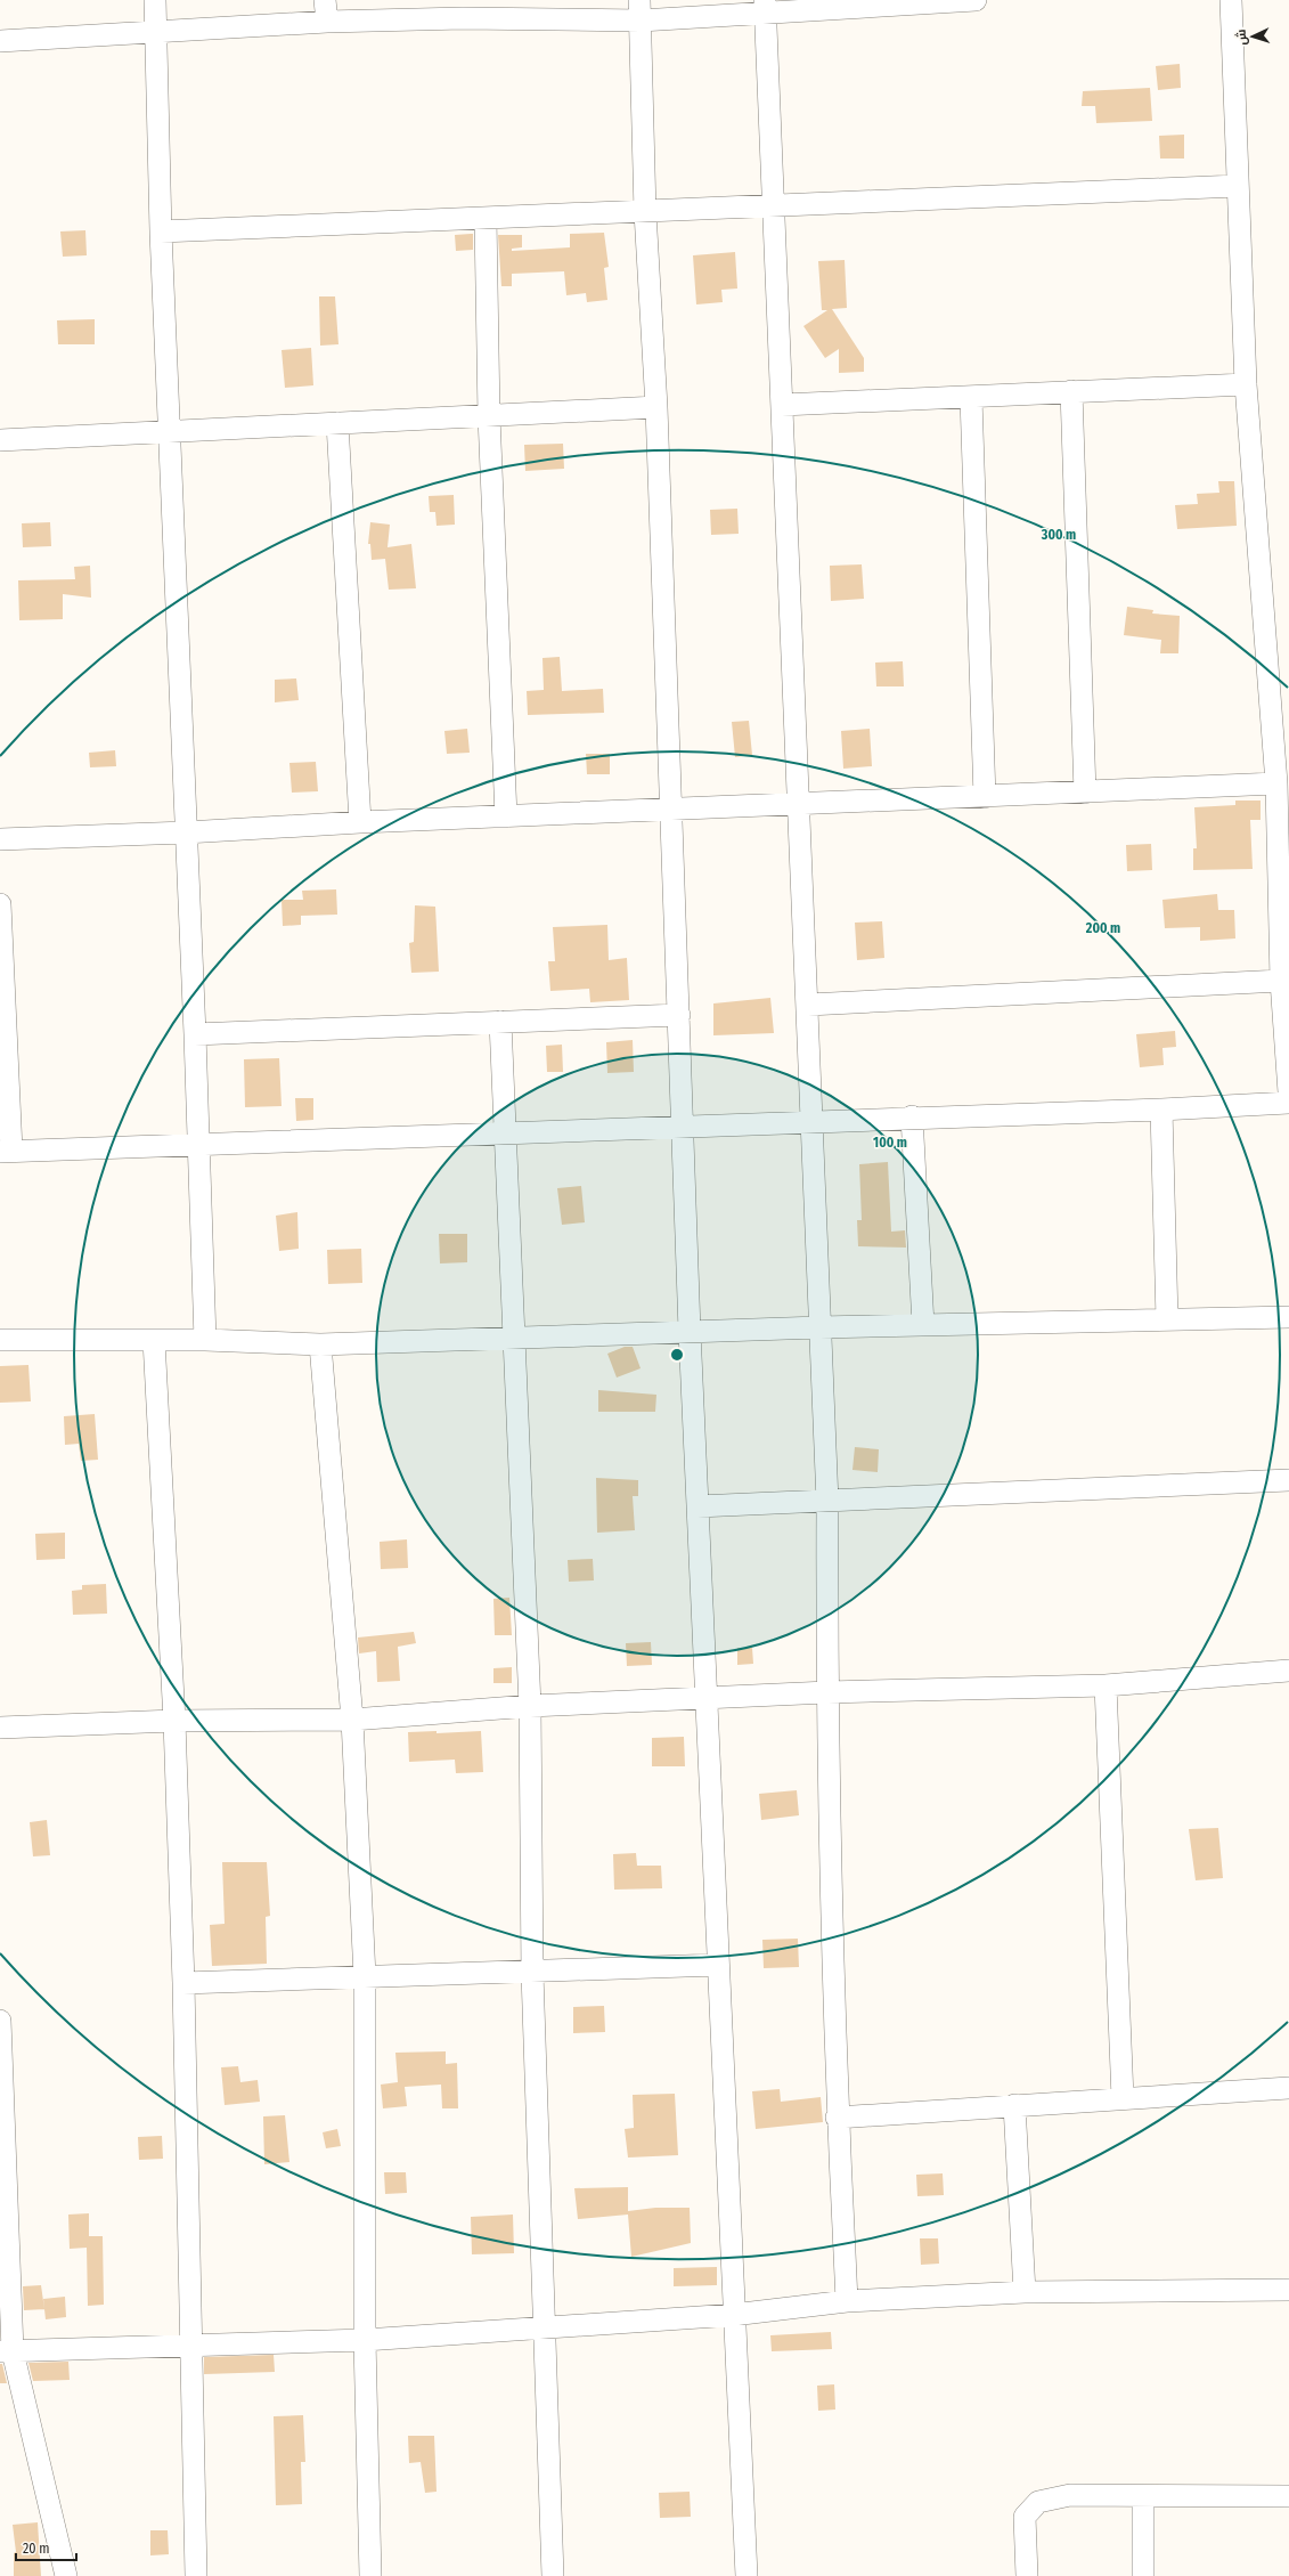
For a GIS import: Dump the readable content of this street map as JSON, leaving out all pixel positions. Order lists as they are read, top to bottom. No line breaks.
{"scale_bar":"20 m","north":"left","rings":["300 m","200 m","100 m"]}
